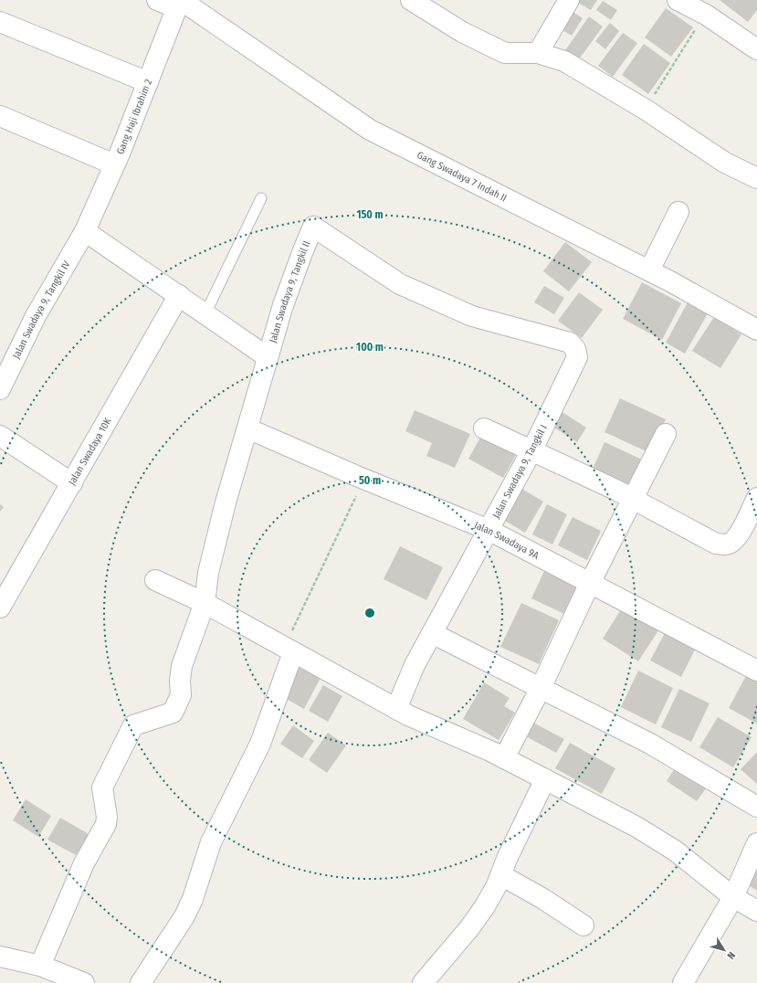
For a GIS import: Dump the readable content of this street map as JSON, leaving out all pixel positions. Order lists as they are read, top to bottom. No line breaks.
{"streets":{"street":["Gang Haji Ibrahim 2","Gang Swadaya 7 Indah II","Jalan Swadaya 9, Tangkil II","Jalan Swadaya 9, Tangkil IV","Jalan Swadaya 10K","Jalan Swadaya 9, Tangkil I","Jalan Swadaya 9A"]},"crossings":[["Gang Haji Ibrahim 2","Gang Swadaya 7 Indah II"],["Gang Haji Ibrahim 2","Jalan Swadaya 9, Tangkil IV"],["Jalan Swadaya 9, Tangkil II","Jalan Swadaya 9, Tangkil I"],["Jalan Swadaya 9, Tangkil II","Jalan Swadaya 9A"],["Jalan Swadaya 9, Tangkil I","Jalan Swadaya 9A"]],"north":"bottom right","rings":["150 m","100 m","50 m"]}
